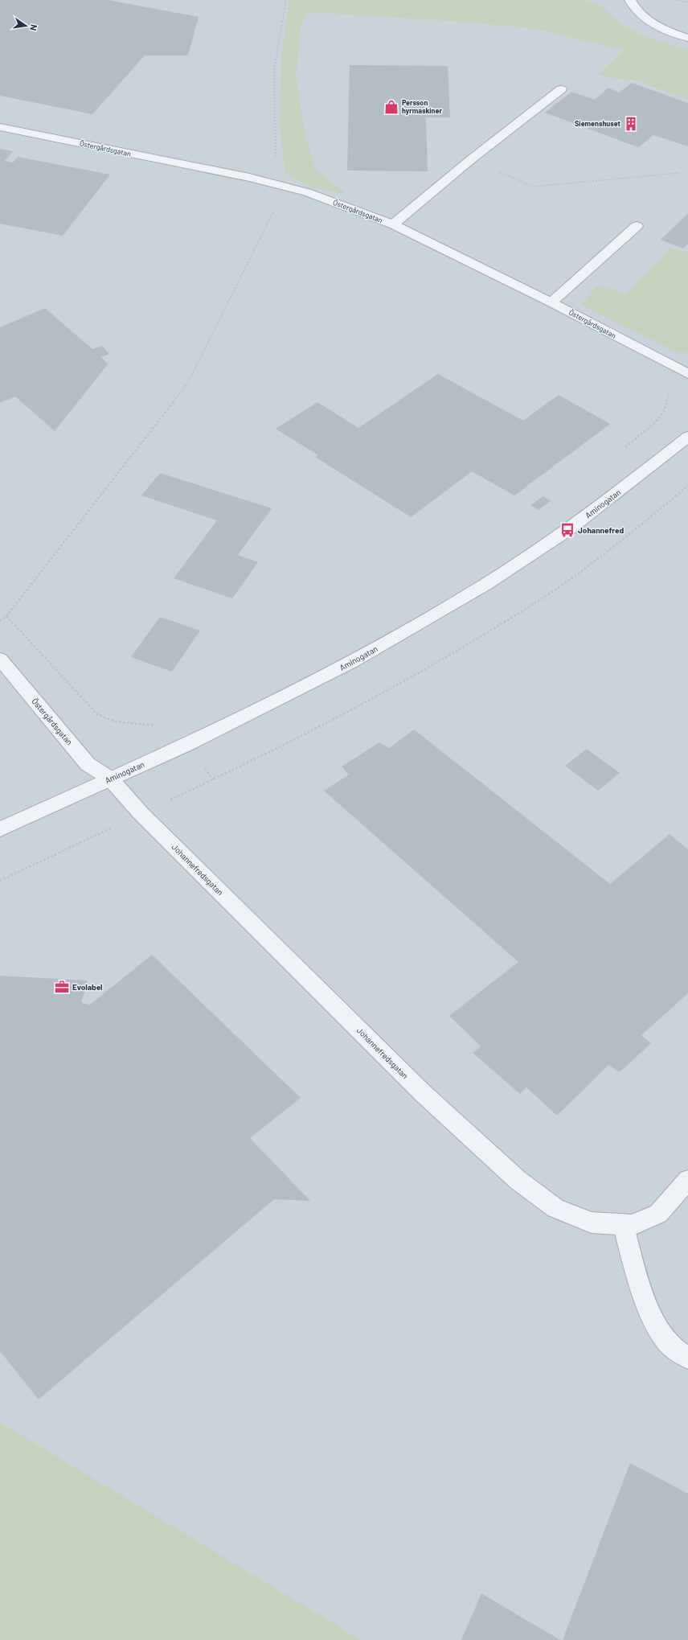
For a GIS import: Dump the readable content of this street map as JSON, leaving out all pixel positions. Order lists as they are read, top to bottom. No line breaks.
{"streets":{"street":["Östergårdsgatan","Aminogatan","Johannefredsgatan"]},"crossings":[["Östergårdsgatan","Aminogatan"],["Östergårdsgatan","Johannefredsgatan"],["Aminogatan","Johannefredsgatan"]],"places":{"shop":["Persson hyrmaskiner"],"building":["Siemenshuset"],"bus stop":["Johannefred"],"office":["Evolabel"]},"north":"right"}
